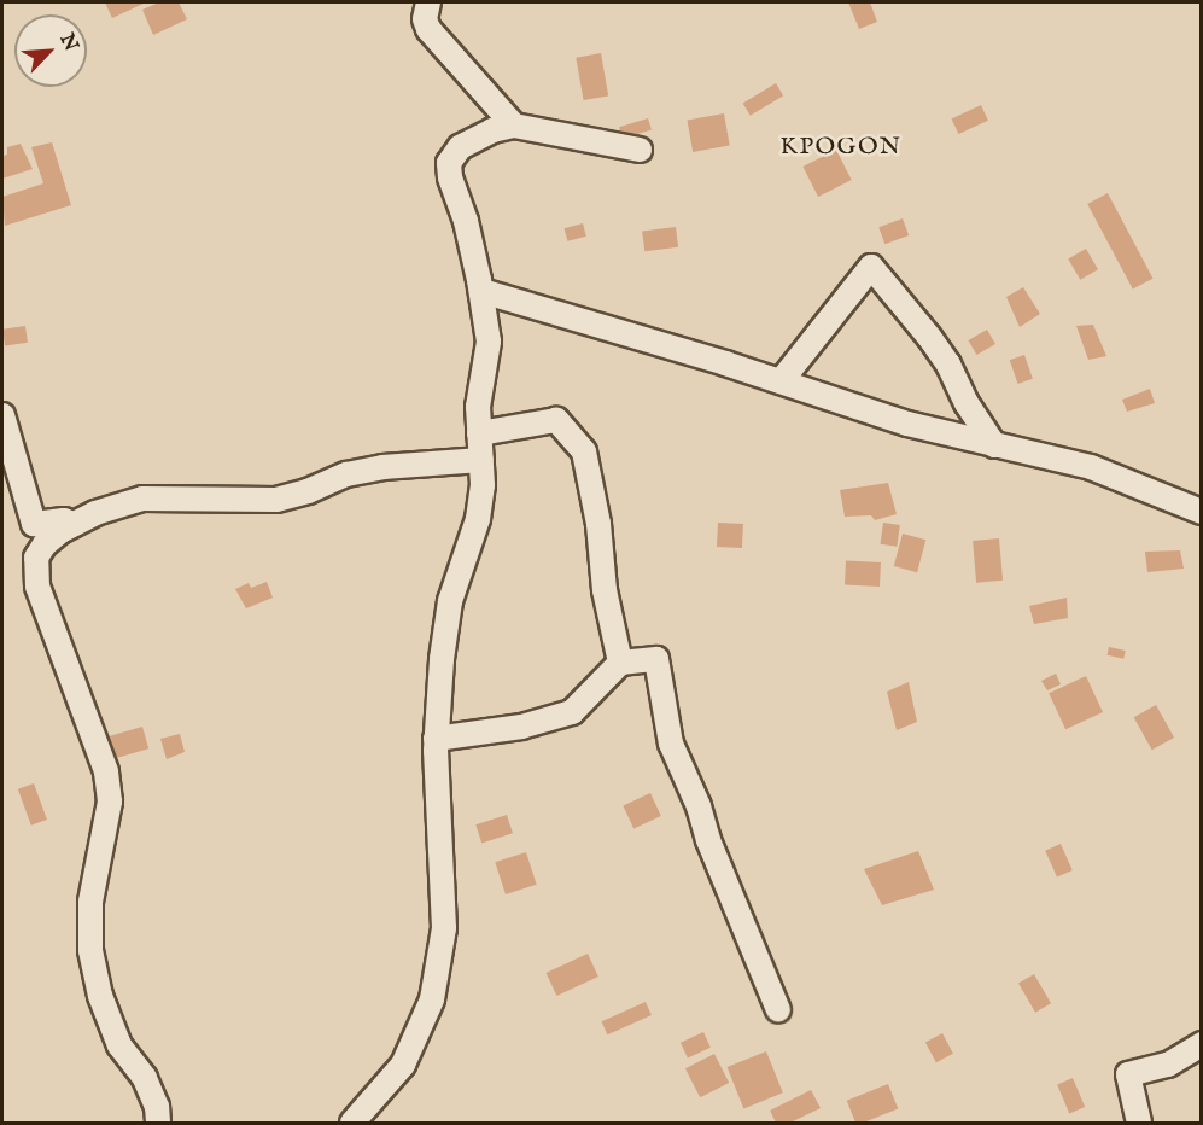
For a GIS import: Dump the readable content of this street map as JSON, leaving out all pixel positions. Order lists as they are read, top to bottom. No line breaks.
{"districts":["KPOGON"],"north":"top right"}
